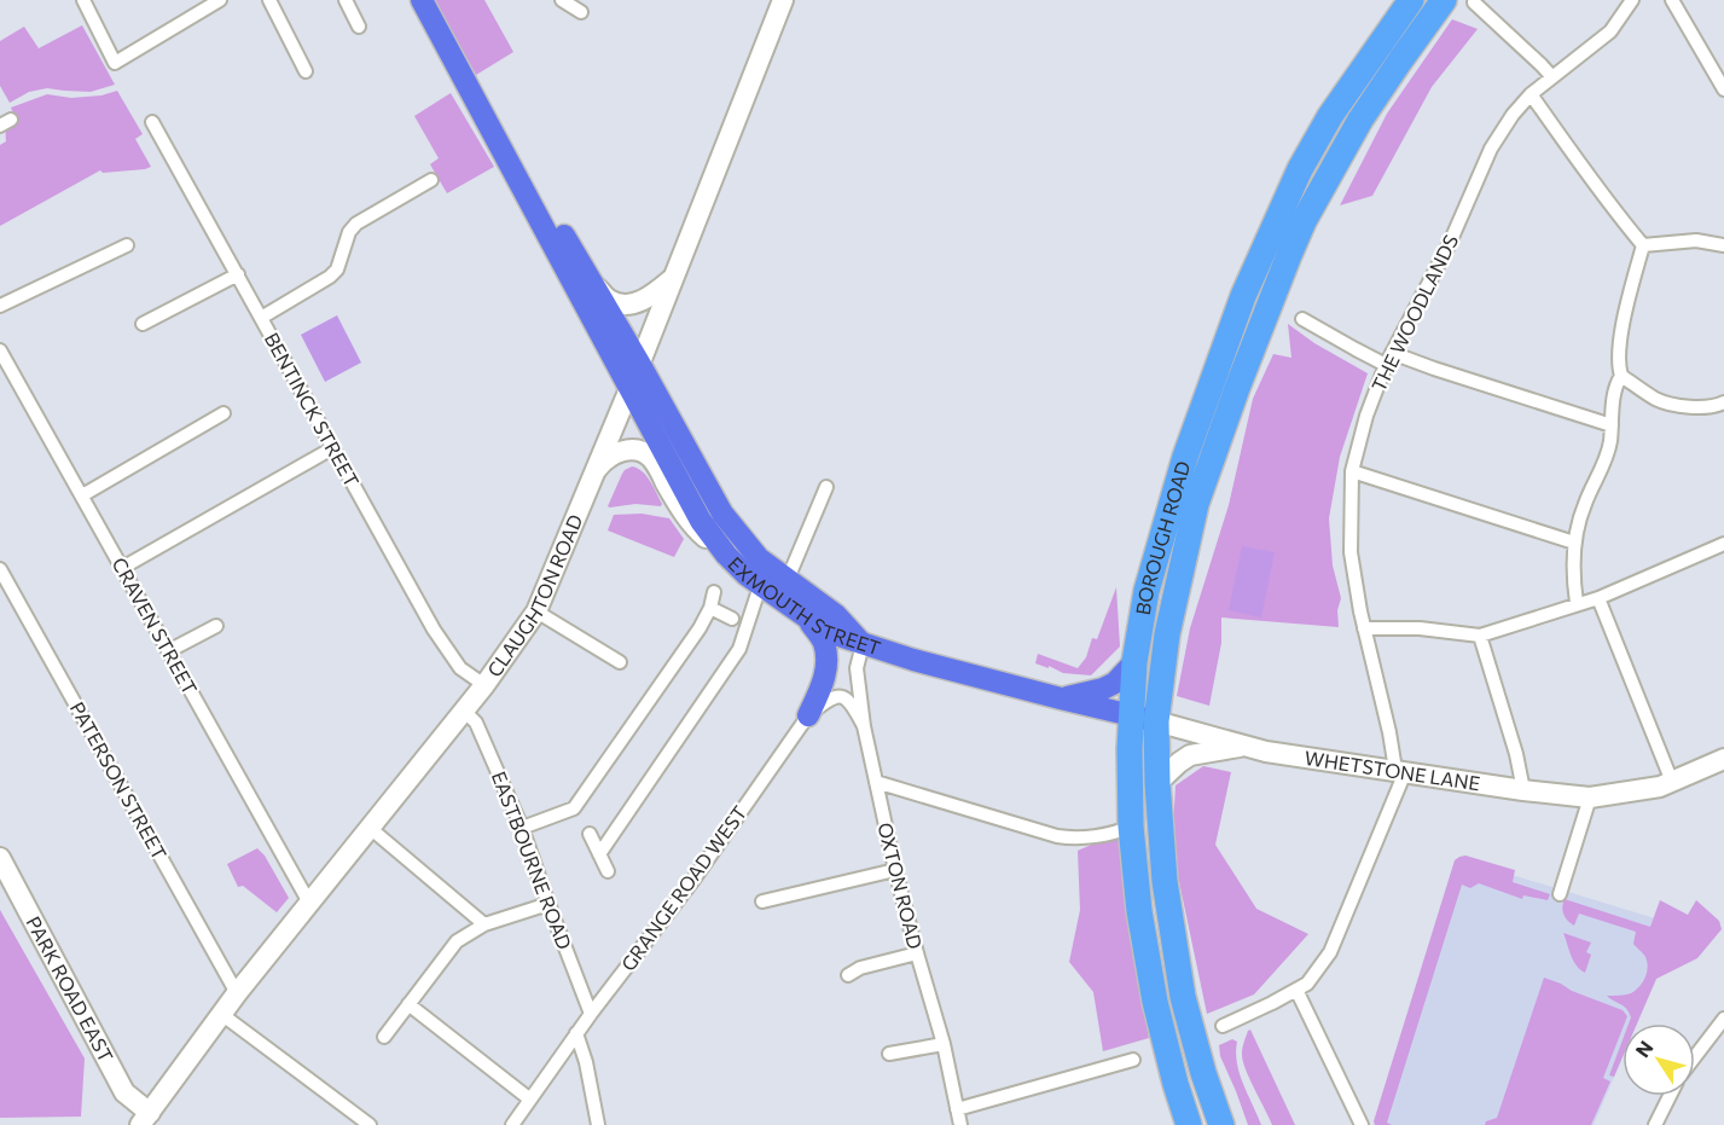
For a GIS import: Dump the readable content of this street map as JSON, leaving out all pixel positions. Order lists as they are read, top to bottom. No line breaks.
{"streets":{"highway":["BOROUGH ROAD"],"main road":["EXMOUTH STREET","WHETSTONE LANE"],"street":["THE WOODLANDS","BENTINCK STREET","CLAUGHTON ROAD","CRAVEN STREET","PATERSON STREET","EASTBOURNE ROAD","OXTON ROAD","GRANGE ROAD WEST","PARK ROAD EAST"]},"crossings":[["THE WOODLANDS","WHETSTONE LANE"],["BENTINCK STREET","CLAUGHTON ROAD"],["BOROUGH ROAD","WHETSTONE LANE"],["EXMOUTH STREET","CLAUGHTON ROAD"],["EXMOUTH STREET","WHETSTONE LANE"],["EXMOUTH STREET","OXTON ROAD"],["CLAUGHTON ROAD","CRAVEN STREET"],["CLAUGHTON ROAD","PATERSON STREET"],["CLAUGHTON ROAD","EASTBOURNE ROAD"],["CLAUGHTON ROAD","PARK ROAD EAST"],["WHETSTONE LANE","OXTON ROAD"],["EASTBOURNE ROAD","GRANGE ROAD WEST"],["OXTON ROAD","GRANGE ROAD WEST"]],"north":"top left"}
